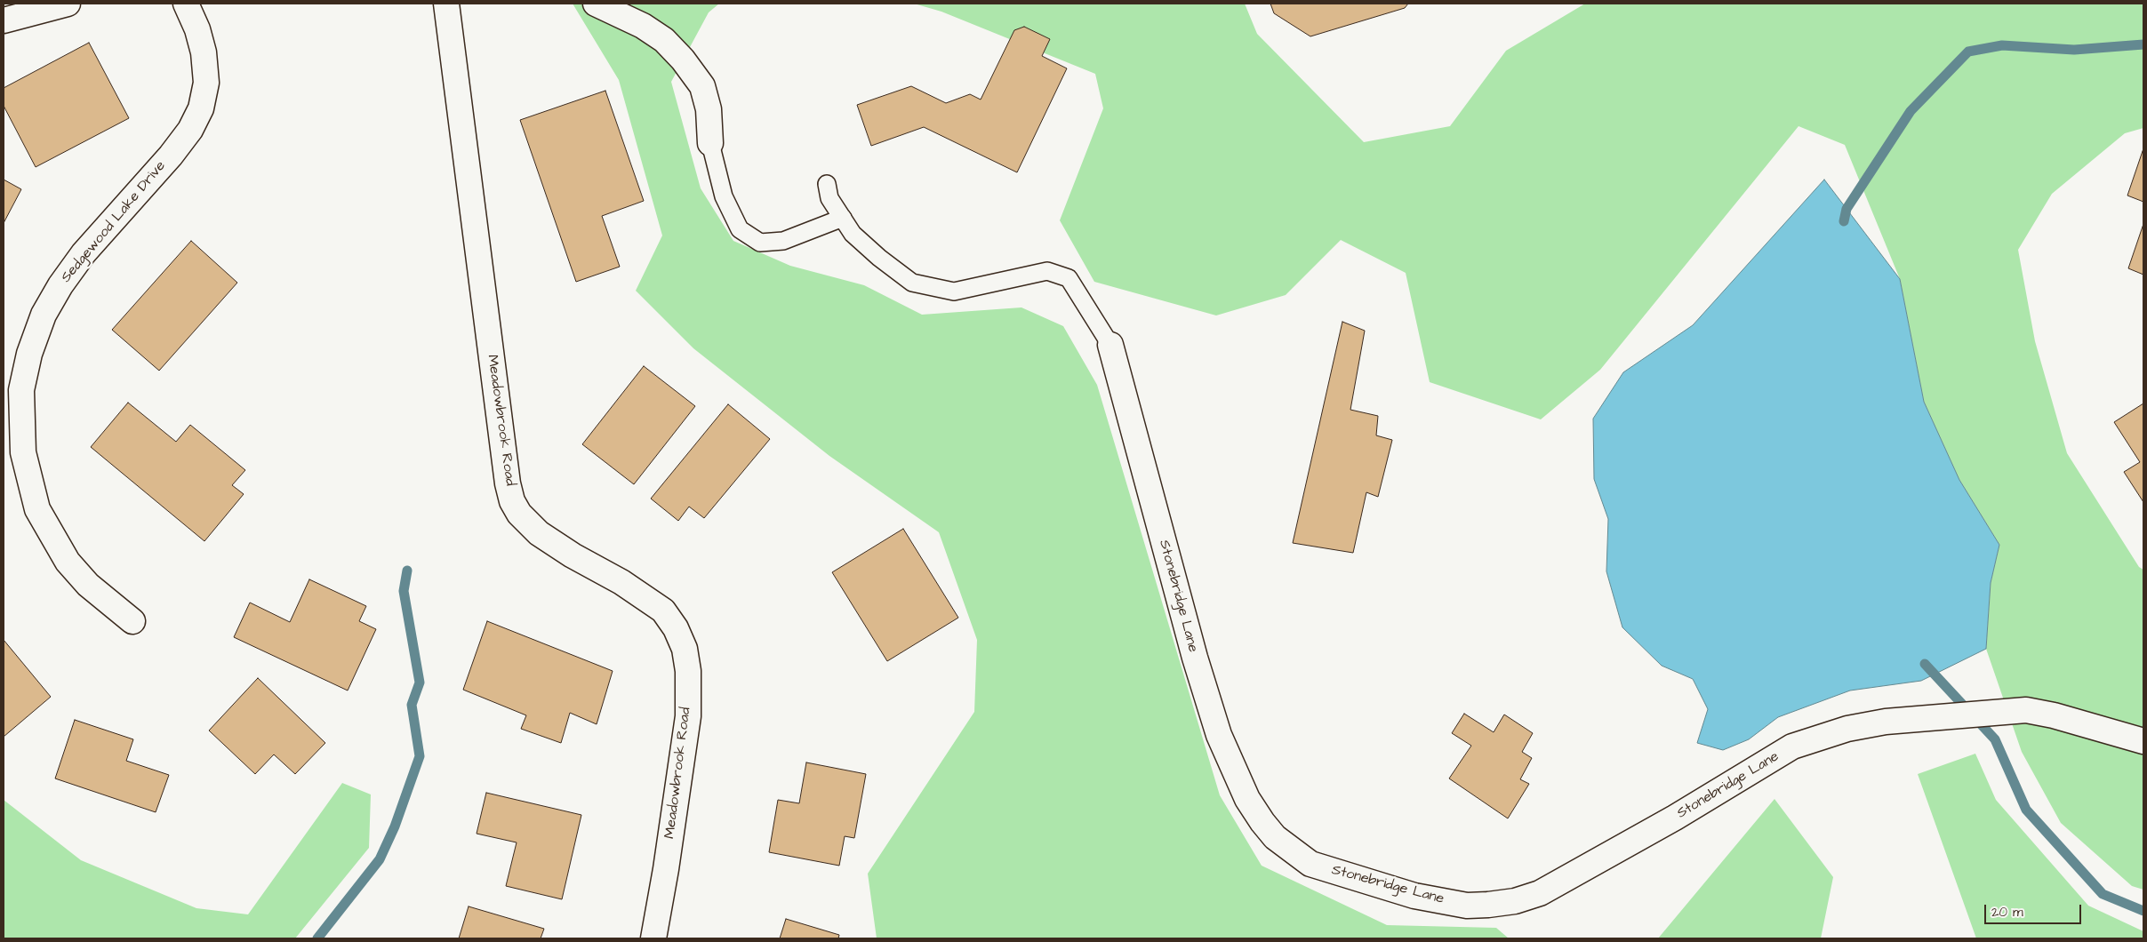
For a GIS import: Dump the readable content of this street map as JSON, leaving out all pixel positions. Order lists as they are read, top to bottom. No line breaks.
{"streets":{"street":["Sedgewood Lake Drive","Meadowbrook Road","Stonebridge Lane"]},"scale_bar":"20 m"}
